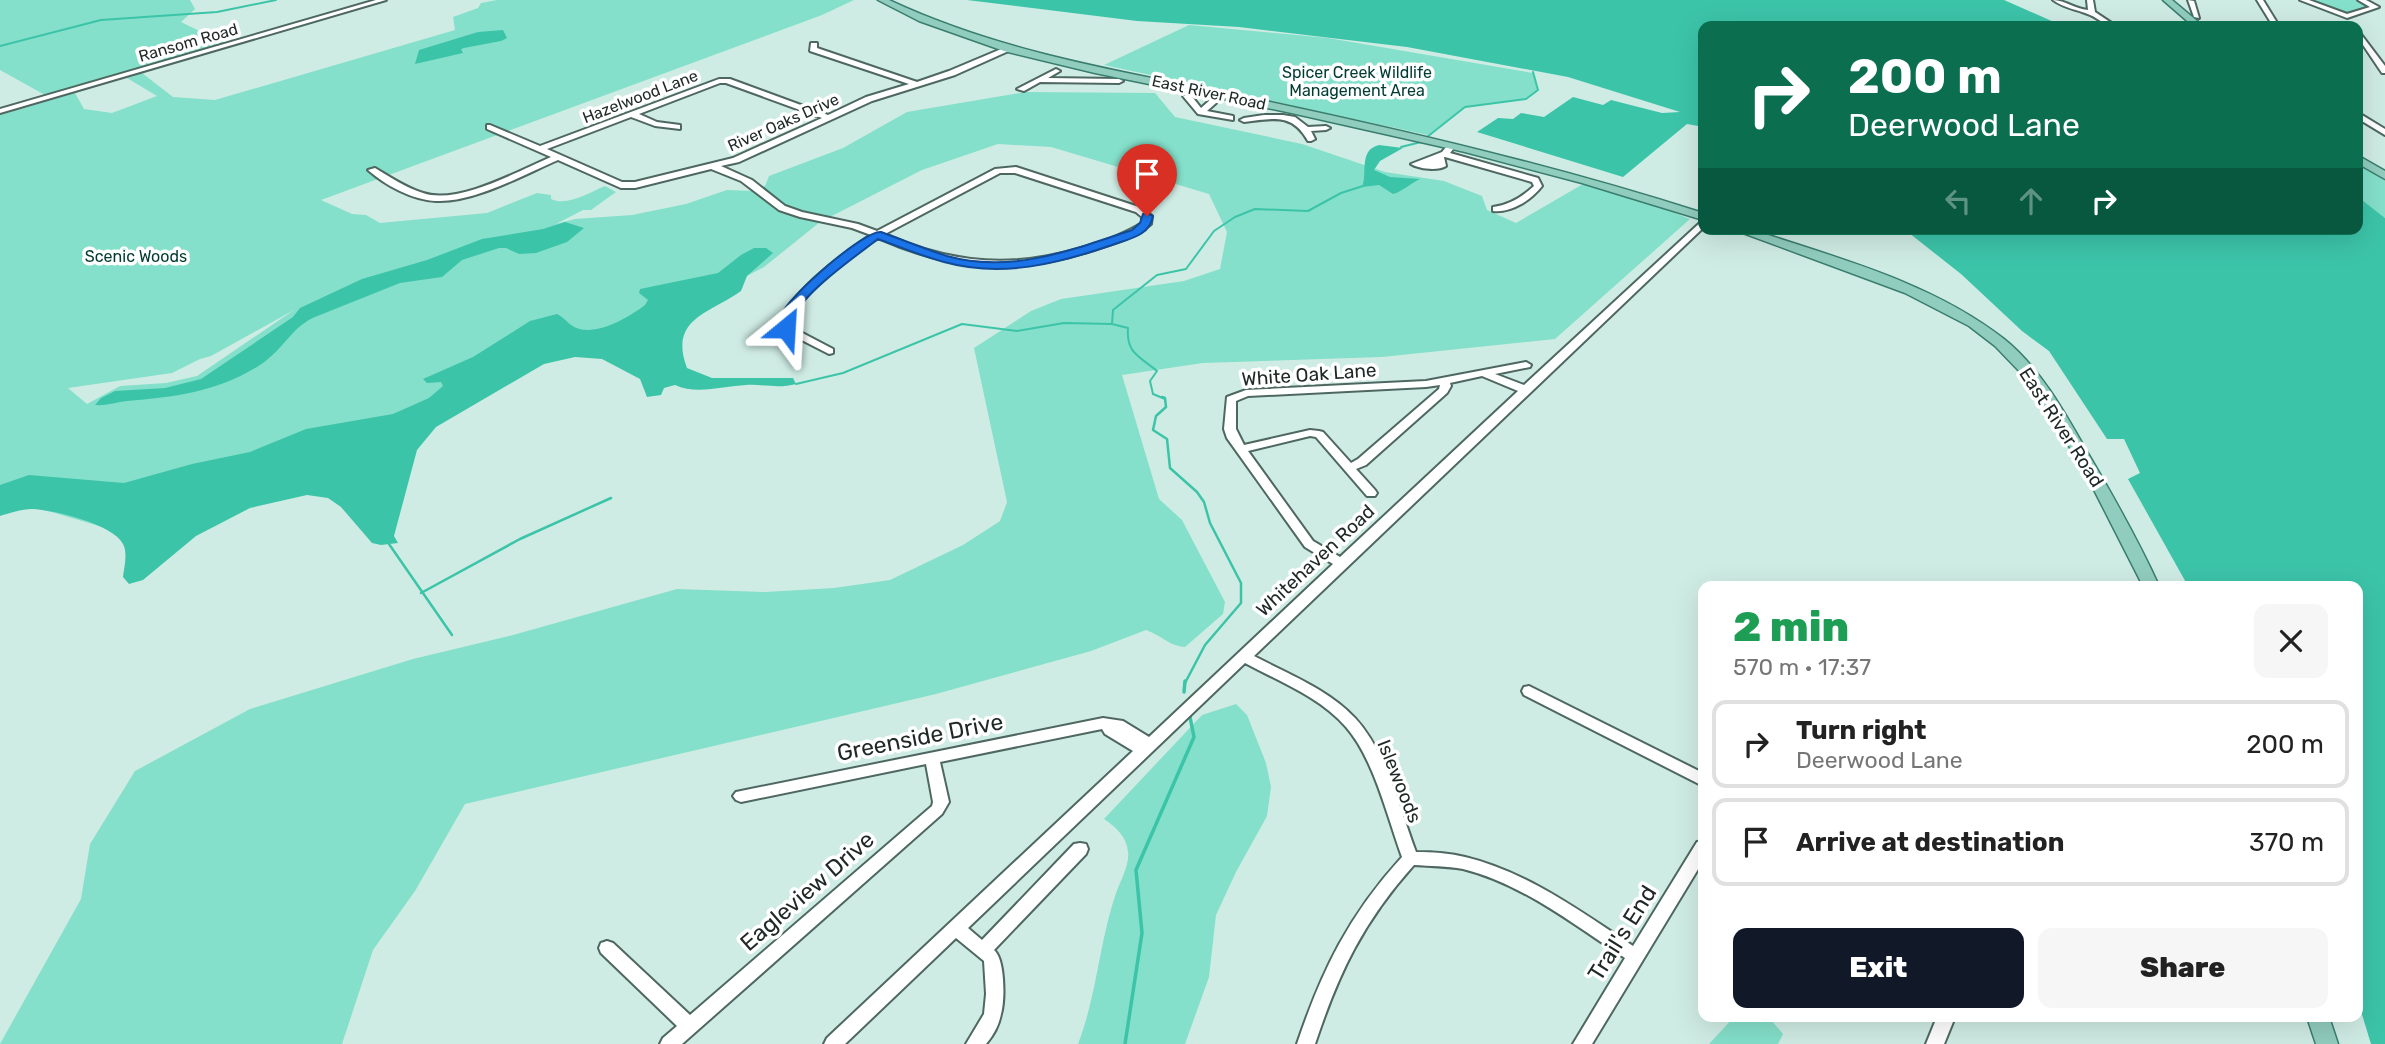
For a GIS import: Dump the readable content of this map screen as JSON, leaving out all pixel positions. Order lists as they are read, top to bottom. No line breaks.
{"streets":{"main road":["East River Road"],"street":["Ransom Road","Hazelwood Lane","River Oaks Drive","White Oak Lane","Whitehaven Road","Greenside Drive","Islewoods","Eagleview Drive","Trail's End"]},"crossings":[["East River Road","River Oaks Drive"],["Hazelwood Lane","River Oaks Drive"],["White Oak Lane","Whitehaven Road"],["Whitehaven Road","Greenside Drive"],["Whitehaven Road","Islewoods"],["Greenside Drive","Eagleview Drive"]],"parks":["Spicer Creek Wildlife Management Area","Scenic Woods"],"page":{"turn":["200 m","Deerwood Lane"],"heading":["2 min","570 m · 17:37"],"list":[{"name":"Turn right","note":"Deerwood Lane","value":"200 m"},{"name":"Arrive at destination","value":"370 m"}],"buttons":["Exit","Share"]}}
